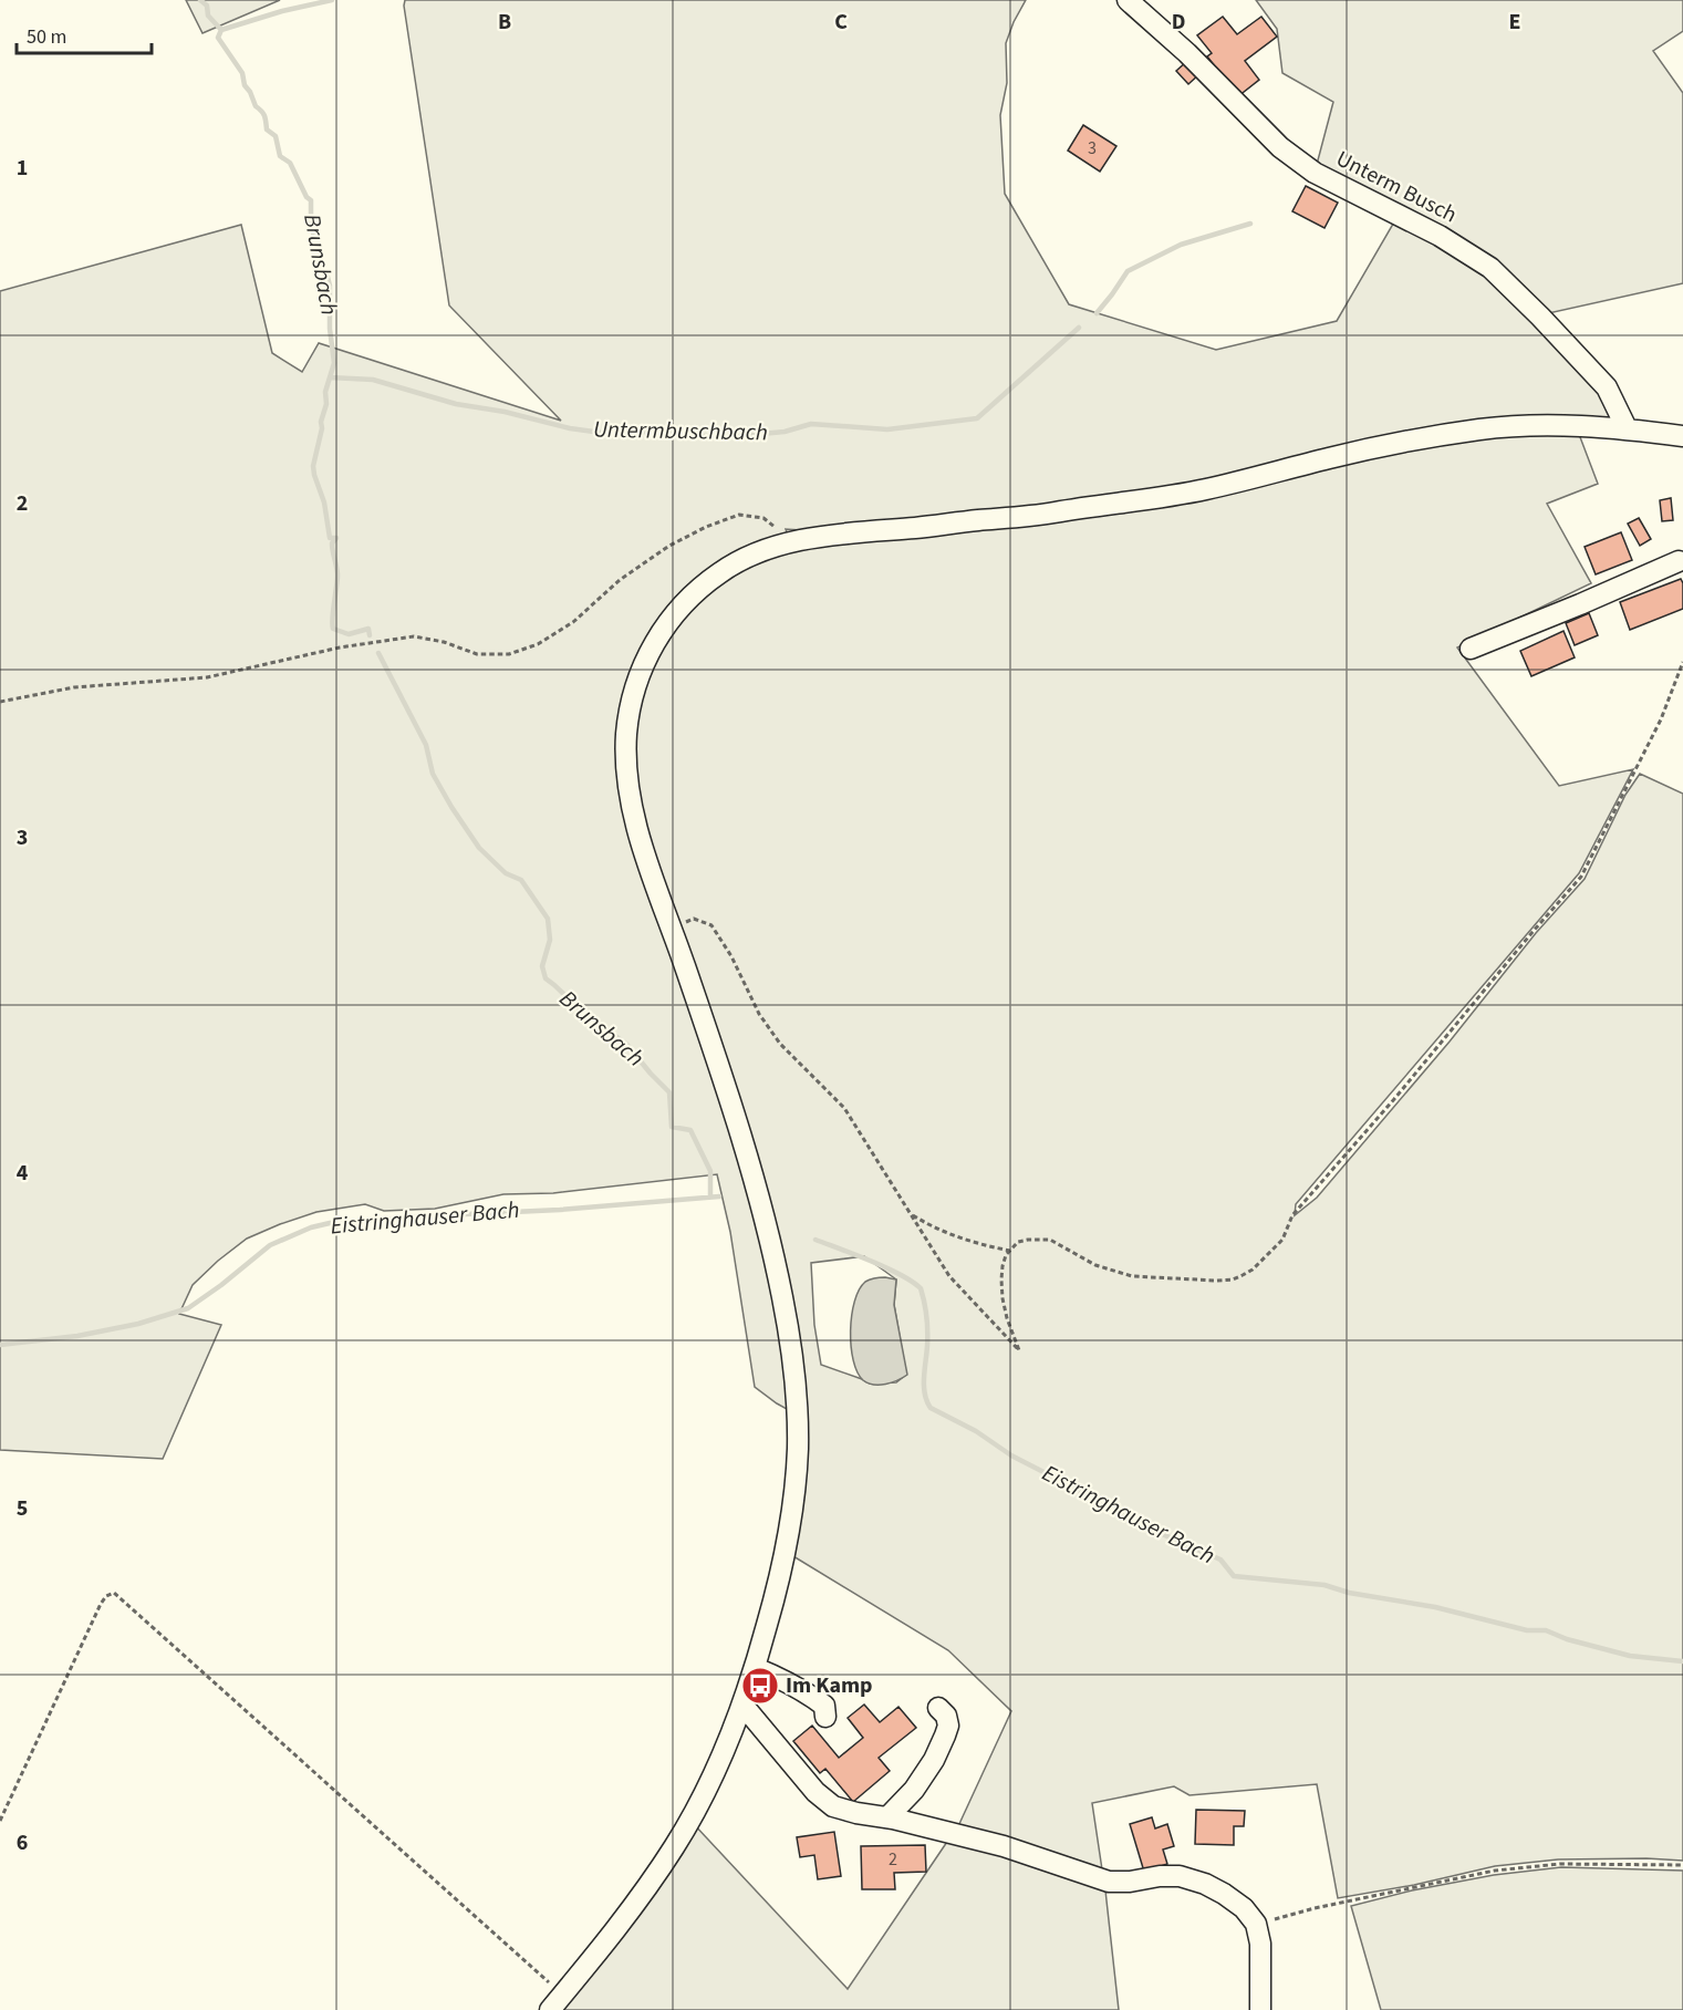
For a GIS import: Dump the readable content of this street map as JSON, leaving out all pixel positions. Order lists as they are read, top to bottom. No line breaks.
{"streets":{"street":["Unterm Busch"]},"water":["Brunsbach","Untermbuschbach","Eistringhauser Bach"],"places":{"bus stop":["Im Kamp"]},"house_numbers":["3","2"],"scale_bar":"50 m","grid":{"columns":["B","C","D","E"],"rows":["1","2","3","4","5","6"]}}
